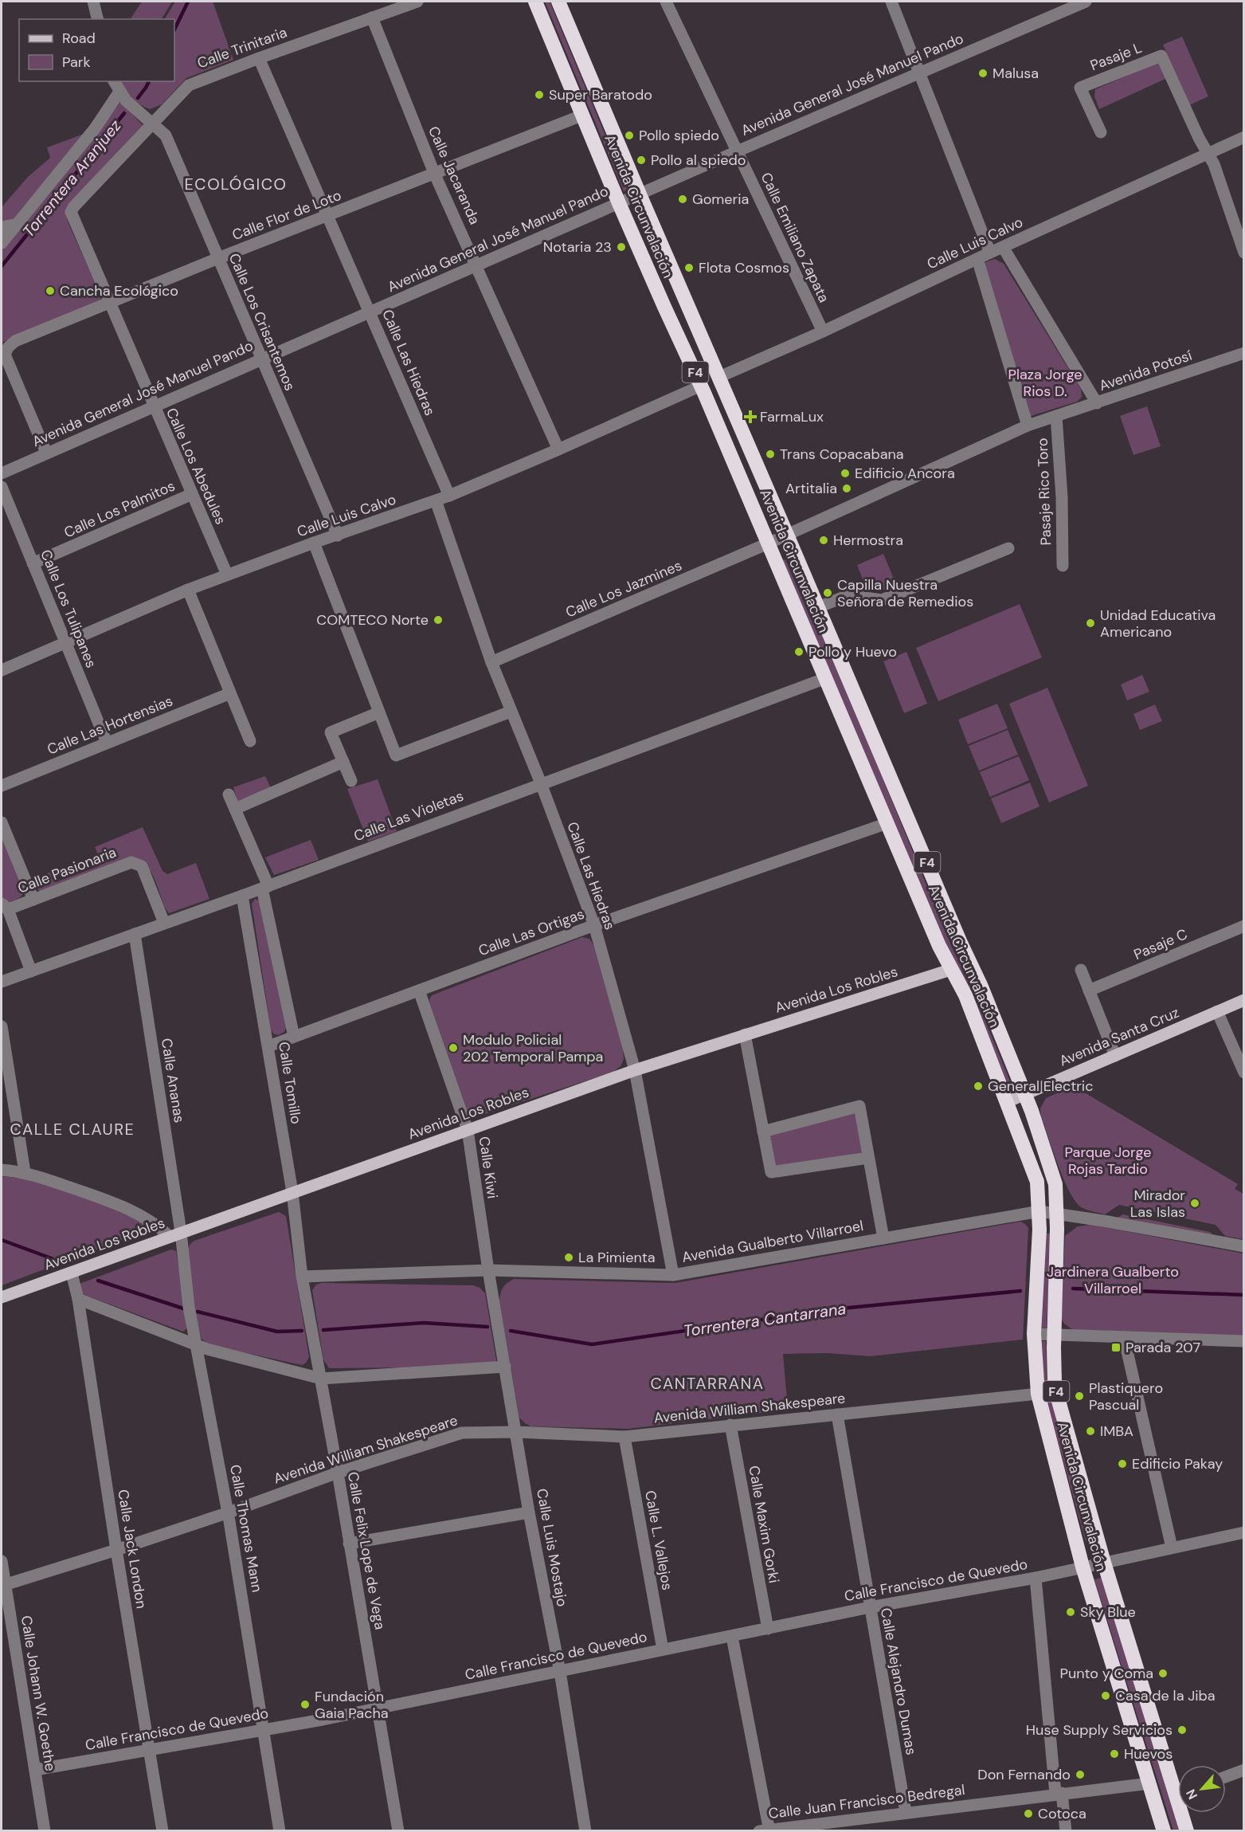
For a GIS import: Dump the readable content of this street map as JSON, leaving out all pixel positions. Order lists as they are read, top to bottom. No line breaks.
{"streets":{"highway":["Avenida Circunvalación","F4"],"main road":["Avenida Los Robles","Avenida Santa Cruz"],"street":["Calle Trinitaria","Pasaje L","Avenida General José Manuel Pando","Calle Jacaranda","Calle Flor de Loto","Calle Emiliano Zapata","Calle Luis Calvo","Calle Los Crisantemos","Calle Las Hiedras","Avenida Potosí","Calle Los Abedules","Pasaje Rico Toro","Calle Los Palmitos","Calle Los Jazmines","Calle Los Tulipanes","Calle Las Hortensias","Calle Las Violetas","Calle Pasionaria","Calle Las Ortigas","Pasaje C","Calle Ananas","Calle Tomillo","Calle Kiwi","Avenida Gualberto Villarroel","Avenida William Shakespeare","Calle Maxim Gorki","Calle Thomas Mann","Calle L. Vallejos","Calle Luis Mostajo","Calle Jack London","Calle Felix Lope de Vega","Calle Francisco de Quevedo","Calle Alejandro Dumas","Calle Johann W. Goethe","Calle Juan Francisco Bedregal"]},"crossings":[["Calle Trinitaria","Calle Jacaranda"],["Calle Trinitaria","Calle Los Crisantemos"],["Calle Trinitaria","Calle Las Hiedras"],["Calle Trinitaria","Calle Los Abedules"],["Pasaje L","Calle Luis Calvo"],["Avenida General José Manuel Pando","Calle Jacaranda"],["Avenida General José Manuel Pando","Avenida Circunvalación"],["Avenida General José Manuel Pando","Calle Flor de Loto"],["Avenida General José Manuel Pando","Calle Emiliano Zapata"],["Avenida General José Manuel Pando","Calle Los Crisantemos"],["Avenida General José Manuel Pando","Calle Las Hiedras"],["Avenida General José Manuel Pando","Calle Los Abedules"],["Calle Jacaranda","Calle Flor de Loto"],["Calle Jacaranda","Calle Luis Calvo"],["Avenida Circunvalación","Calle Flor de Loto"],["Avenida Circunvalación","Calle Luis Calvo"],["Avenida Circunvalación","Avenida Potosí"],["Avenida Circunvalación","Calle Los Jazmines"],["Avenida Circunvalación","Calle Las Violetas"],["Avenida Circunvalación","Calle Las Ortigas"],["Avenida Circunvalación","Avenida Los Robles"],["Avenida Circunvalación","Avenida Santa Cruz"],["Avenida Circunvalación","Avenida Gualberto Villarroel"],["Avenida Circunvalación","Avenida William Shakespeare"],["Avenida Circunvalación","Calle Francisco de Quevedo"],["Avenida Circunvalación","Calle Juan Francisco Bedregal"],["Calle Flor de Loto","Calle Los Crisantemos"],["Calle Flor de Loto","Calle Las Hiedras"],["Calle Flor de Loto","Calle Los Abedules"],["Calle Emiliano Zapata","Calle Luis Calvo"],["Calle Luis Calvo","Calle Los Crisantemos"],["Calle Luis Calvo","Calle Las Hiedras"],["Calle Luis Calvo","Calle Los Abedules"],["Calle Luis Calvo","Calle Los Tulipanes"],["Calle Las Hiedras","Calle Los Jazmines"],["Calle Las Hiedras","Calle Las Violetas"],["Calle Las Hiedras","Calle Las Ortigas"],["Calle Las Hiedras","Avenida Los Robles"],["Calle Las Hiedras","Avenida Gualberto Villarroel"],["Avenida Potosí","Pasaje Rico Toro"],["Avenida Potosí","Calle Los Jazmines"],["Calle Los Abedules","Calle Los Palmitos"],["Calle Los Palmitos","Calle Los Tulipanes"],["Calle Los Tulipanes","Calle Las Hortensias"],["Calle Las Violetas","Calle Pasionaria"],["Calle Las Violetas","Calle Ananas"],["Calle Las Violetas","Calle Tomillo"],["Calle Las Ortigas","Calle Tomillo"],["Calle Las Ortigas","Calle Kiwi"],["Avenida Los Robles","Calle Ananas"],["Avenida Los Robles","Calle Tomillo"],["Avenida Los Robles","Calle Kiwi"],["Avenida Los Robles","Calle Thomas Mann"],["Avenida Los Robles","Calle Jack London"],["Calle Ananas","Calle Thomas Mann"],["Calle Tomillo","Avenida Gualberto Villarroel"],["Calle Tomillo","Calle Felix Lope de Vega"],["Calle Kiwi","Avenida Gualberto Villarroel"],["Calle Kiwi","Calle Luis Mostajo"],["Avenida Gualberto Villarroel","Calle Luis Mostajo"],["Avenida Gualberto Villarroel","Calle Felix Lope de Vega"],["Avenida William Shakespeare","Calle Maxim Gorki"],["Avenida William Shakespeare","Calle Thomas Mann"],["Avenida William Shakespeare","Calle L. Vallejos"],["Avenida William Shakespeare","Calle Luis Mostajo"],["Avenida William Shakespeare","Calle Jack London"],["Avenida William Shakespeare","Calle Felix Lope de Vega"],["Avenida William Shakespeare","Calle Alejandro Dumas"],["Avenida William Shakespeare","Calle Johann W. Goethe"],["Calle Maxim Gorki","Calle Francisco de Quevedo"],["Calle Thomas Mann","Calle Francisco de Quevedo"],["Calle L. Vallejos","Calle Francisco de Quevedo"],["Calle Luis Mostajo","Calle Francisco de Quevedo"],["Calle Jack London","Calle Francisco de Quevedo"],["Calle Felix Lope de Vega","Calle Francisco de Quevedo"],["Calle Francisco de Quevedo","Calle Alejandro Dumas"],["Calle Francisco de Quevedo","Calle Johann W. Goethe"],["Calle Alejandro Dumas","Calle Juan Francisco Bedregal"]],"districts":["ECOLÓGICO","CALLE CLAURE","CANTARRANA"],"water":["Torrentera Aranjuez","Torrentera Cantarrana"],"parks":["Plaza Jorge Rios D.","Parque Jorge Rojas Tardio","Jardinera Gualberto Villarroel"],"places":{"other":["Malusa","Super Baratodo","Pollo spiedo","Pollo al spiedo","Gomeria","Notaria 23","Flota Cosmos","Cancha Ecológico","Trans Copacabana","Edificio Ancora","Artitalia","Hermostra","Capilla Nuestra Señora de Remedios","COMTECO Norte","Unidad Educativa Americano","Pollo y Huevo","Modulo Policial 202 Temporal Pampa","General Electric","Mirador Las Islas","La Pimienta","Plastiquero Pascual","IMBA","Edificio Pakay","Sky Blue","Punto y Coma","Casa de la Jiba","Fundación Gaia Pacha","Huse Supply Servicios","Huevos","Don Fernando","Cotoca"],"health":["FarmaLux"],"transit":["Parada 207"]},"legend":["Road","Park"],"north":"bottom left"}
